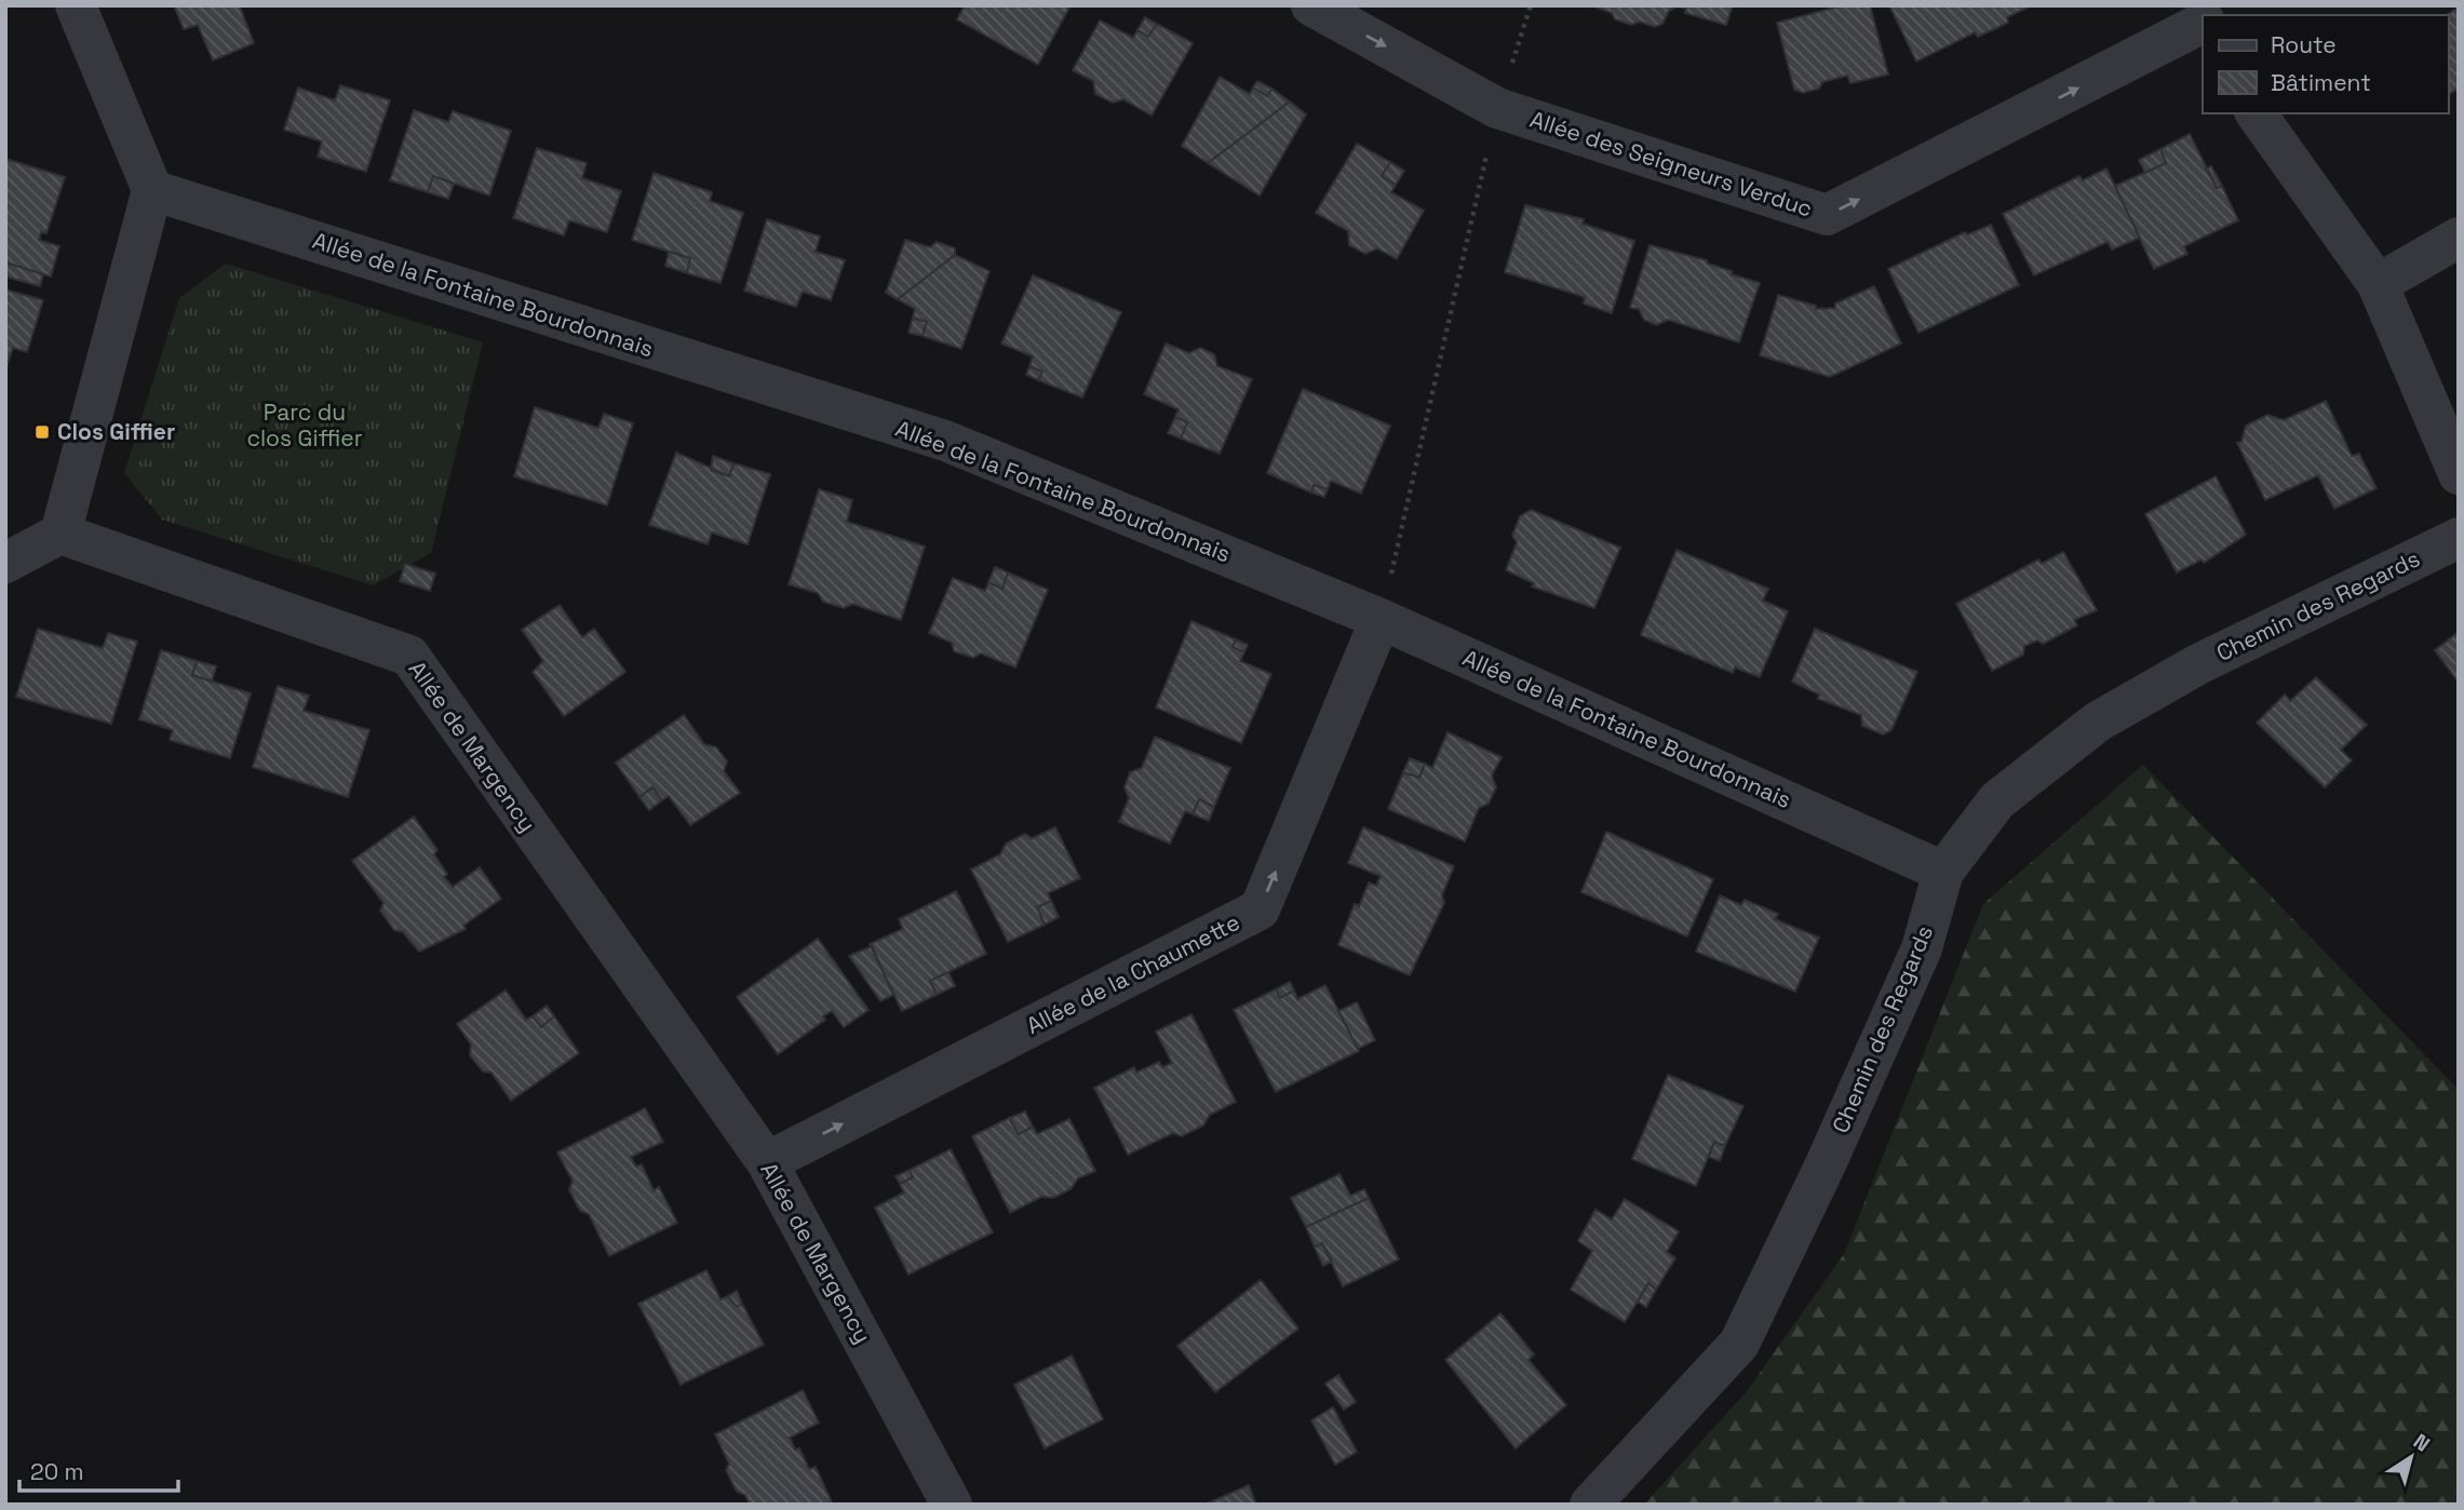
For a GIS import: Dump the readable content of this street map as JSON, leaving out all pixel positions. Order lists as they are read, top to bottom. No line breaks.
{"streets":{"street":["Allée des Seigneurs Verduc","Allée de la Fontaine Bourdonnais","Chemin des Regards","Allée de Margency","Allée de la Chaumette"]},"crossings":[["Allée de la Fontaine Bourdonnais","Chemin des Regards"],["Allée de la Fontaine Bourdonnais","Allée de la Chaumette"],["Allée de Margency","Allée de la Chaumette"]],"one_way":["Allée des Seigneurs Verduc","Allée de la Chaumette"],"parks":["Parc du clos Giffier"],"places":{"transit":["Clos Giffier"]},"legend":["Route","Bâtiment"],"scale_bar":"20 m","north":"top right"}
